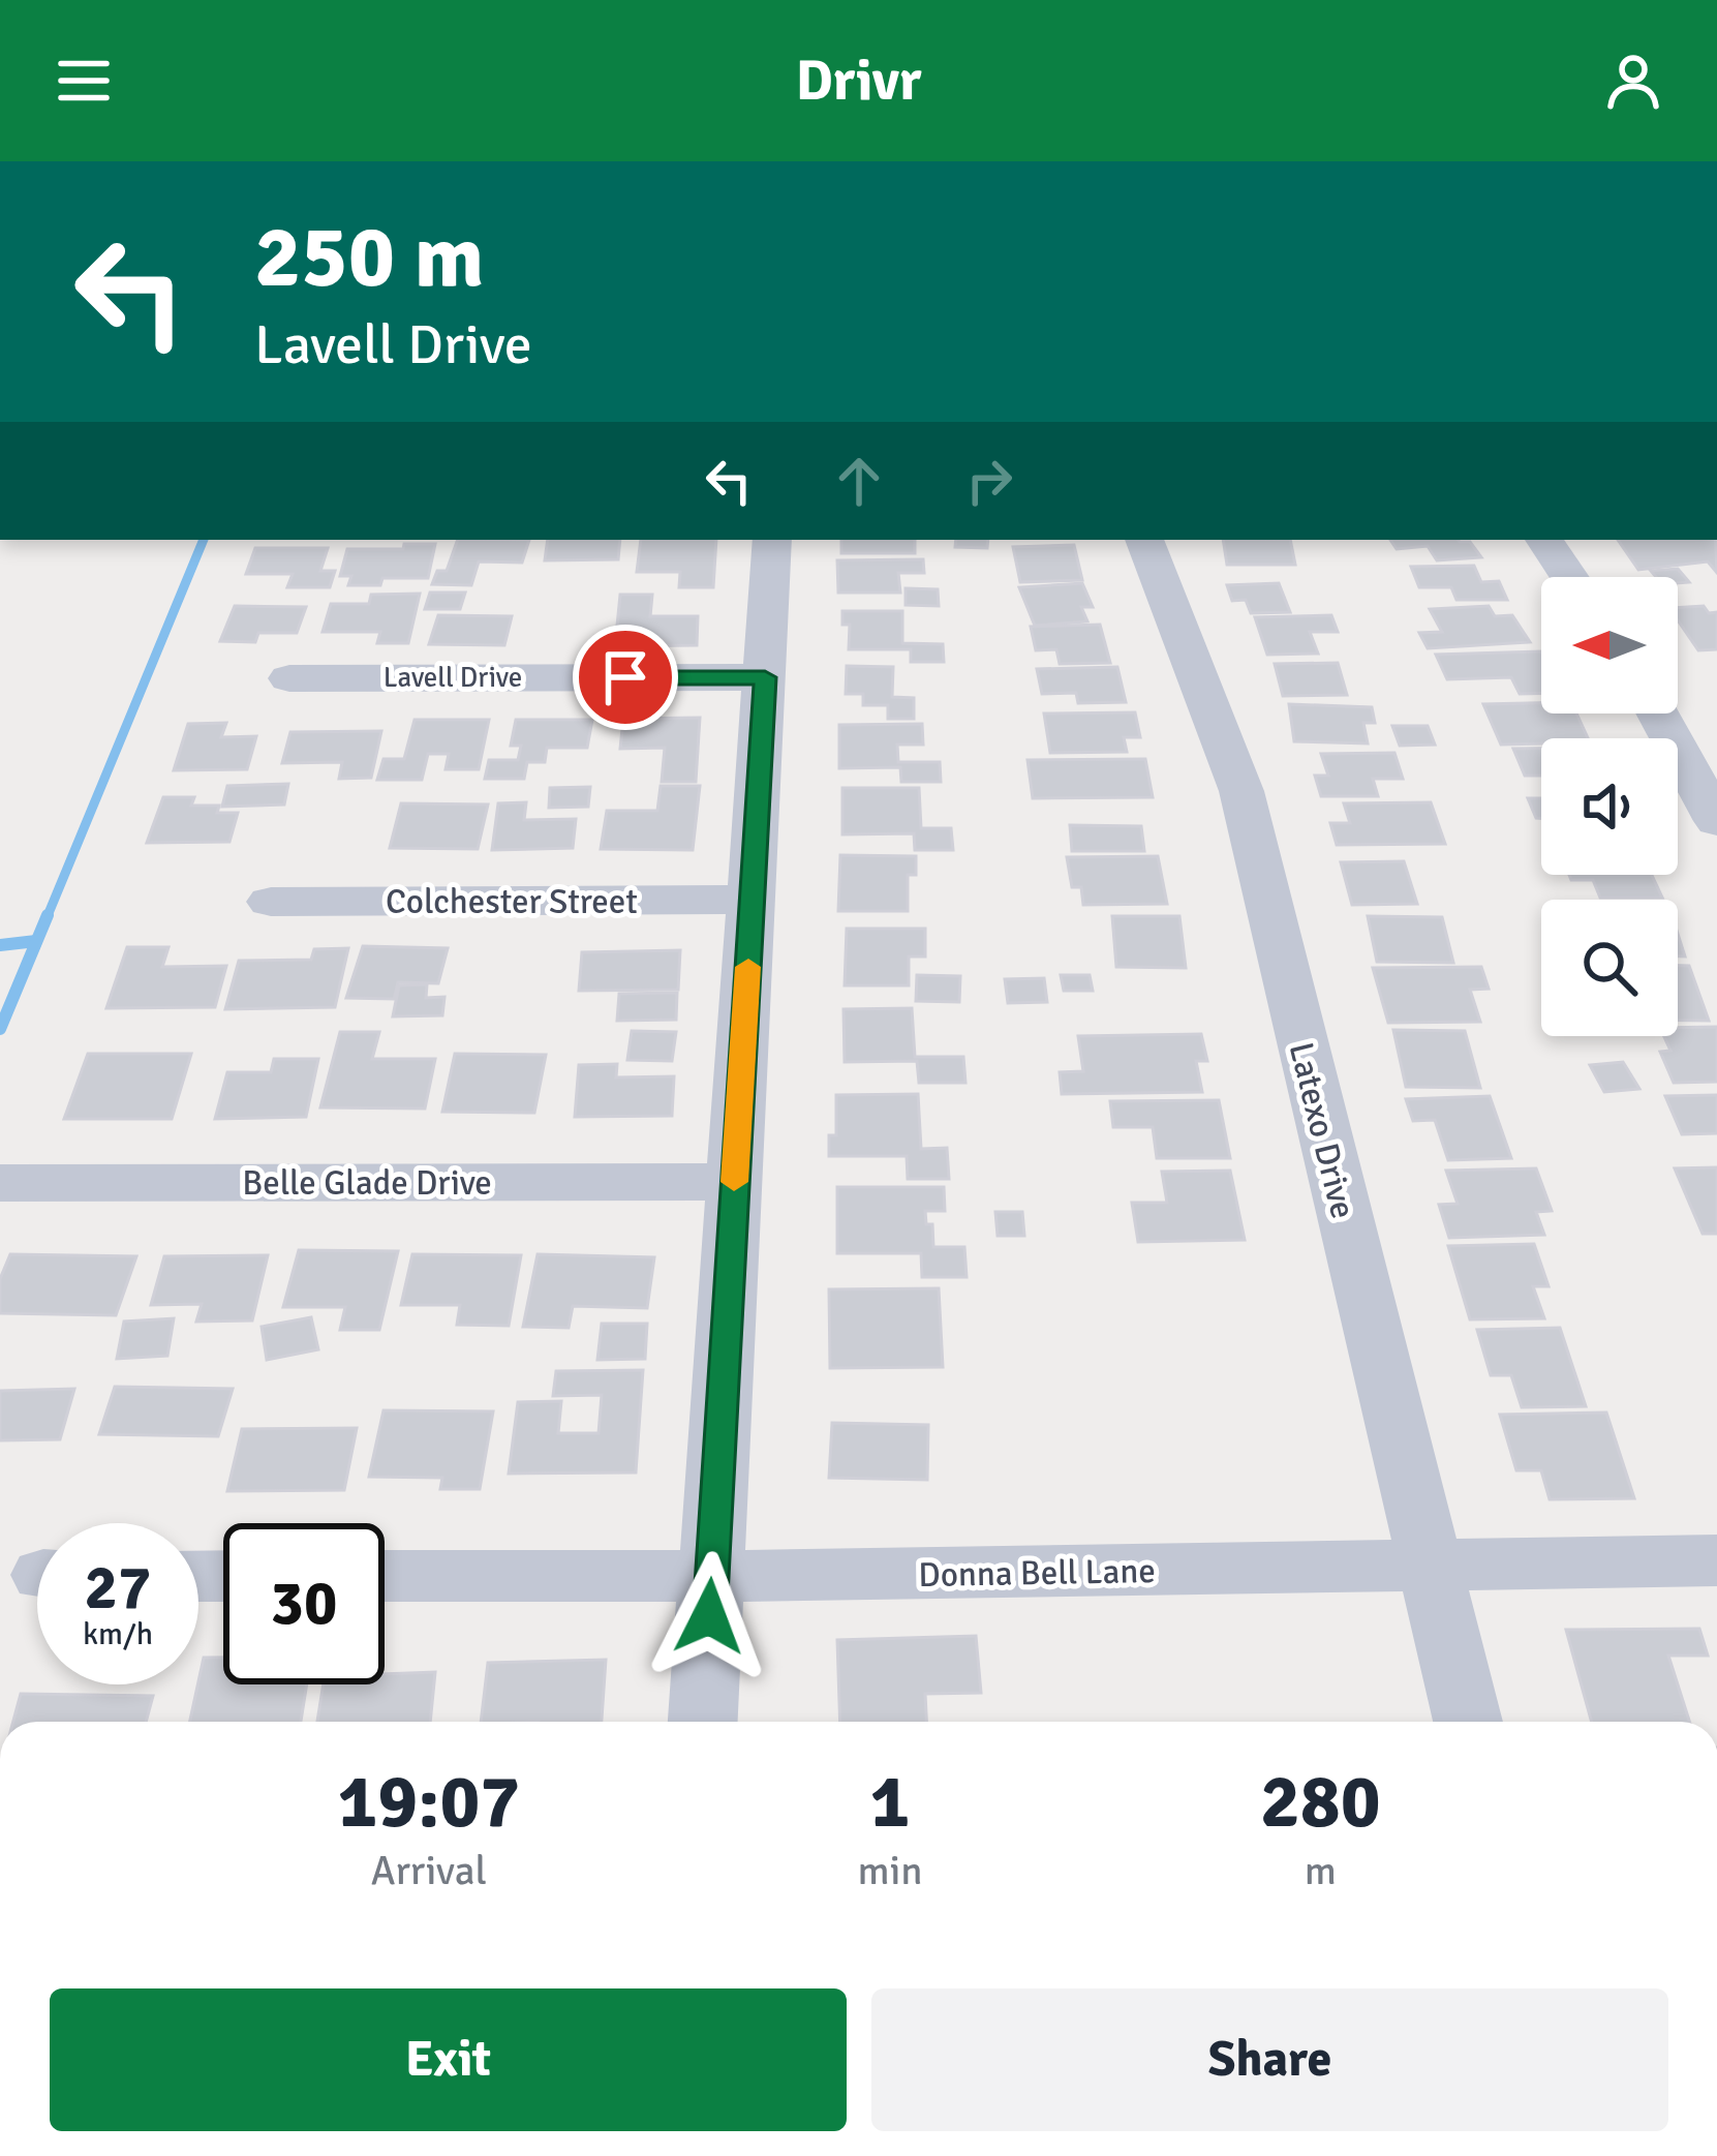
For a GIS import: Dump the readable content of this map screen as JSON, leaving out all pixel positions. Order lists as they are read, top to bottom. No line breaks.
{"streets":{"street":["Lavell Drive","Colchester Street","Latexo Drive","Belle Glade Drive","Donna Bell Lane"]},"crossings":[["Latexo Drive","Donna Bell Lane"]],"north":"left","page":{"header":"Drivr","turn":["250 m","Lavell Drive"],"speed":"27 km/h","limit":"30","eta":["19:07","Arrival","1","min","280","m"],"buttons":["Exit","Share"]}}
